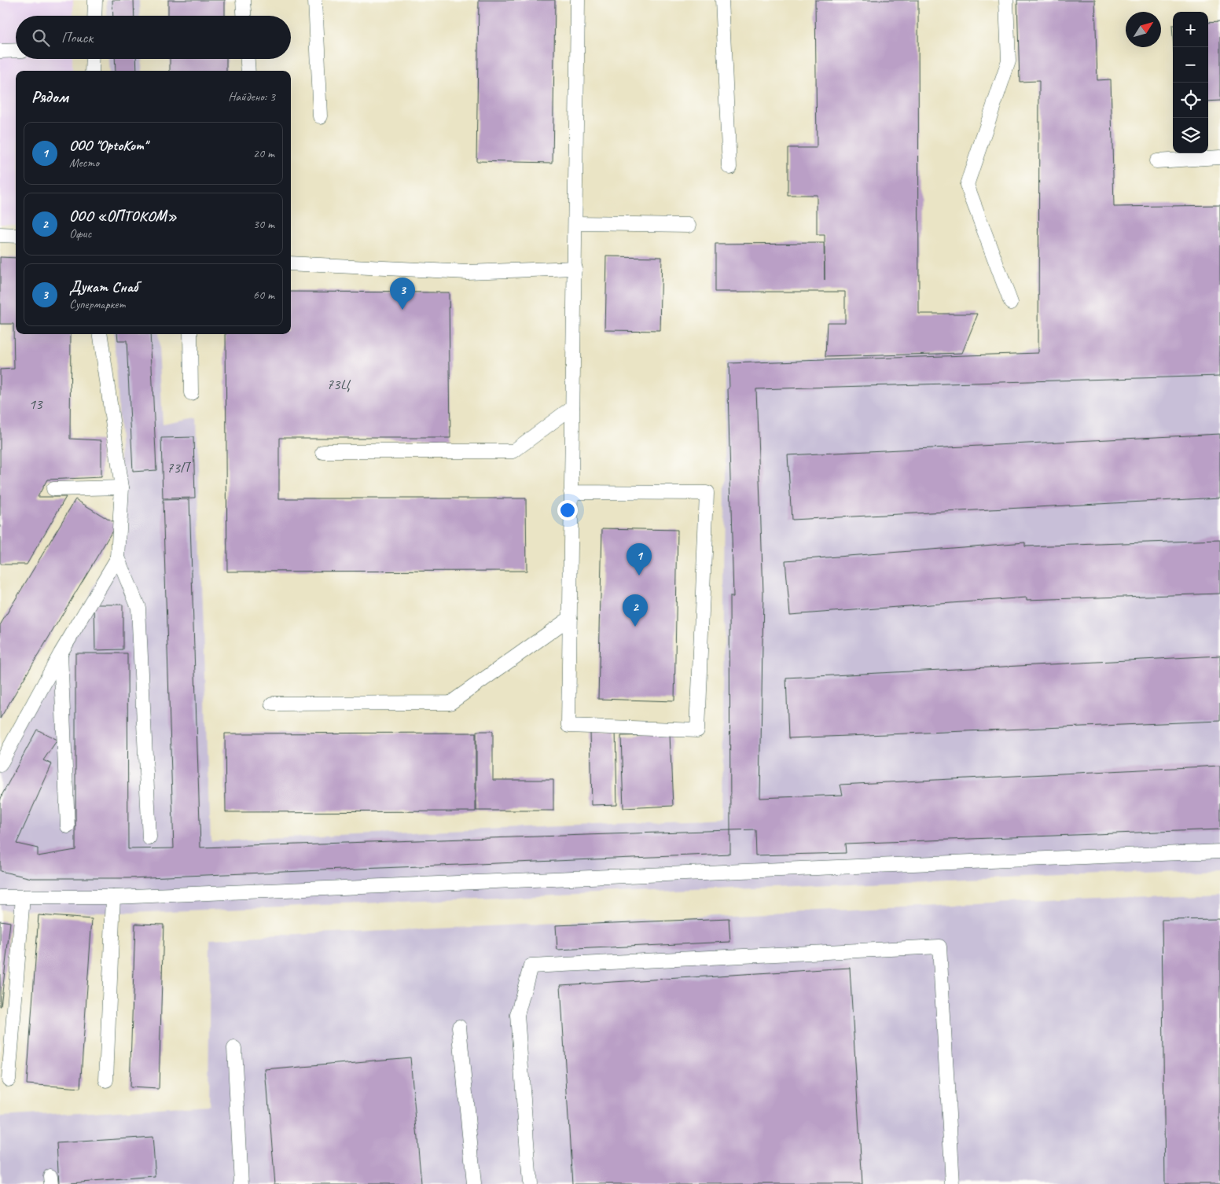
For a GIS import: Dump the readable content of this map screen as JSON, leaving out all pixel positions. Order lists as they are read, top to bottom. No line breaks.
{"house_numbers":["73Ц","13","73П"],"north":"top right","page":{"map_buttons":["+","−"],"search":"Поиск","heading":["Рядом","Найдено: 3"],"list":[{"mark":"1","name":"OOO \"OptoKom\"","note":"Место","value":"20 m"},{"mark":"2","name":"ООО «ОПТОКОМ»","note":"Офис","value":"30 m"},{"mark":"3","name":"Дукат Снаб","note":"Супермаркет","value":"60 m"}],"pins":["3","1","2"]}}
